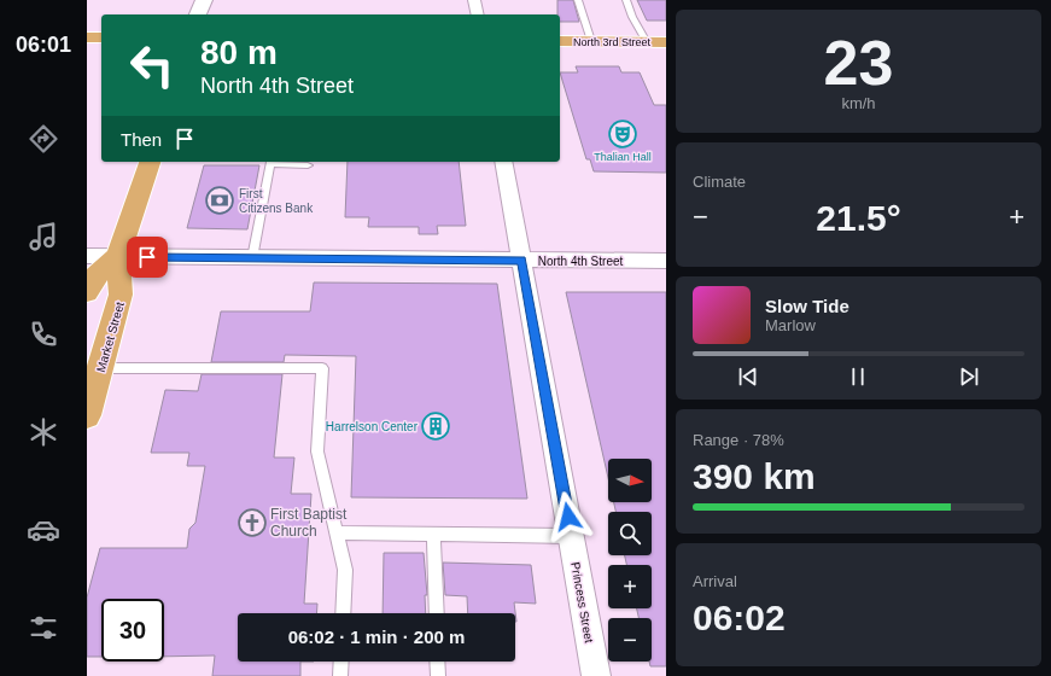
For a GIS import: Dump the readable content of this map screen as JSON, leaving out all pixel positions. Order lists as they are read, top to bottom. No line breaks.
{"streets":{"main road":["North 3rd Street","Market Street"],"street":["North 4th Street","Princess Street"]},"crossings":[["North 4th Street","Market Street"],["North 4th Street","Princess Street"]],"places":{"theatre":["Thalian Hall"],"bank":["First Citizens Bank"],"building":["Harrelson Center"],"church":["First Baptist Church"]},"north":"right","page":{"tabs":"06:01","tile":[["23","km/h"],"Climate",["Range · 78%","390 km"],["Arrival","06:02"]],"turn":["80 m","North 4th Street"],"then":"Then","heat":["−","21.5°","+"],"song":["Slow Tide","Marlow"],"map_buttons":["+","−"],"limit":"30","trip":"06:02 · 1 min · 200 m"}}
